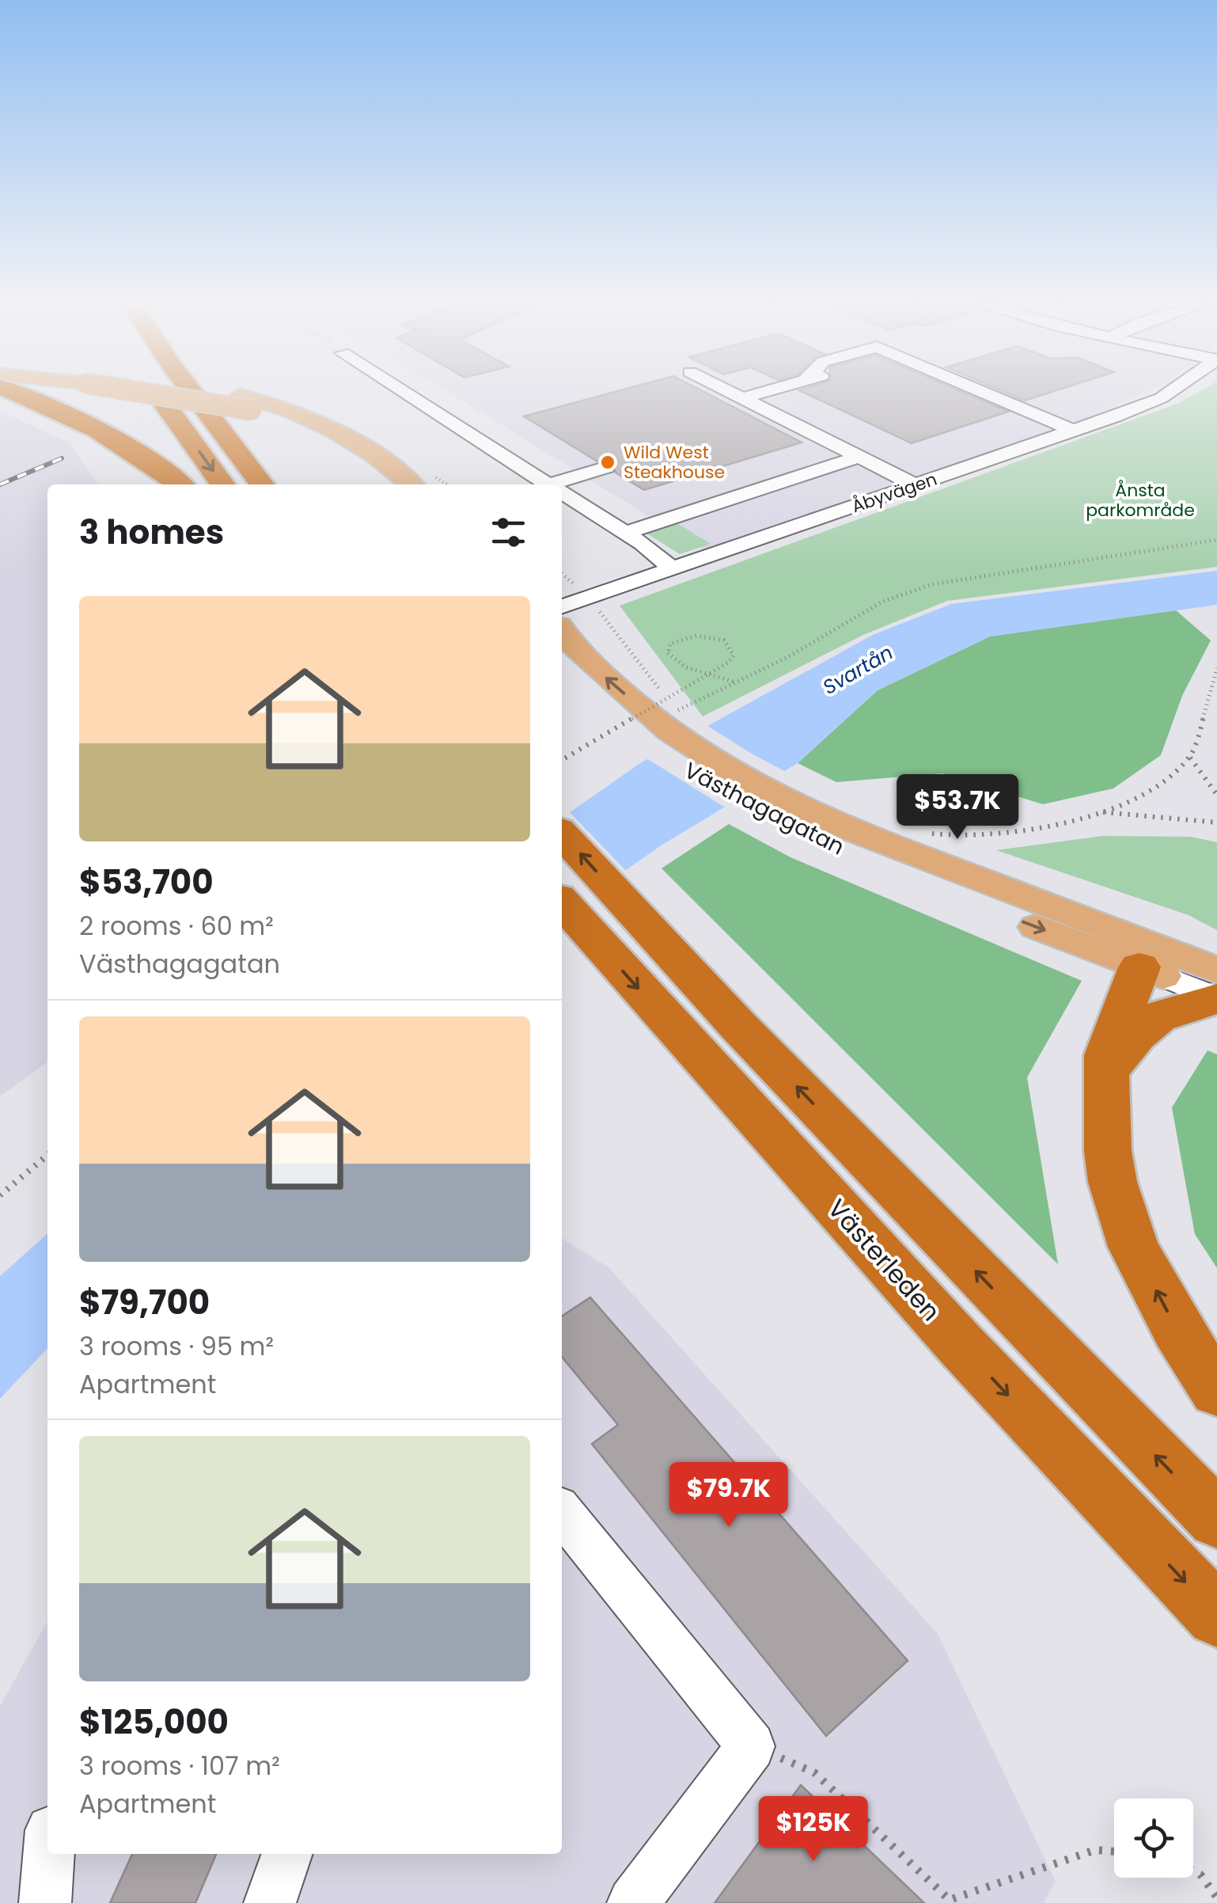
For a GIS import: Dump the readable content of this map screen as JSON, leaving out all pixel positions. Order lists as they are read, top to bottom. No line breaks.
{"streets":{"highway":["Västerleden"],"main road":["Västhagagatan"],"street":["Åbyvägen"]},"water":["Svartån"],"parks":["Ånsta parkområde"],"places":["Wild West Steakhouse"],"page":{"heading":"3 homes","list":[{"name":"$53,700","note":"2 rooms · 60 m² · Västhagagatan"},{"name":"$79,700","note":"3 rooms · 95 m² · Apartment"},{"name":"$125,000","note":"3 rooms · 107 m² · Apartment"}],"price":["$53.7K","$79.7K","$125K"]}}
